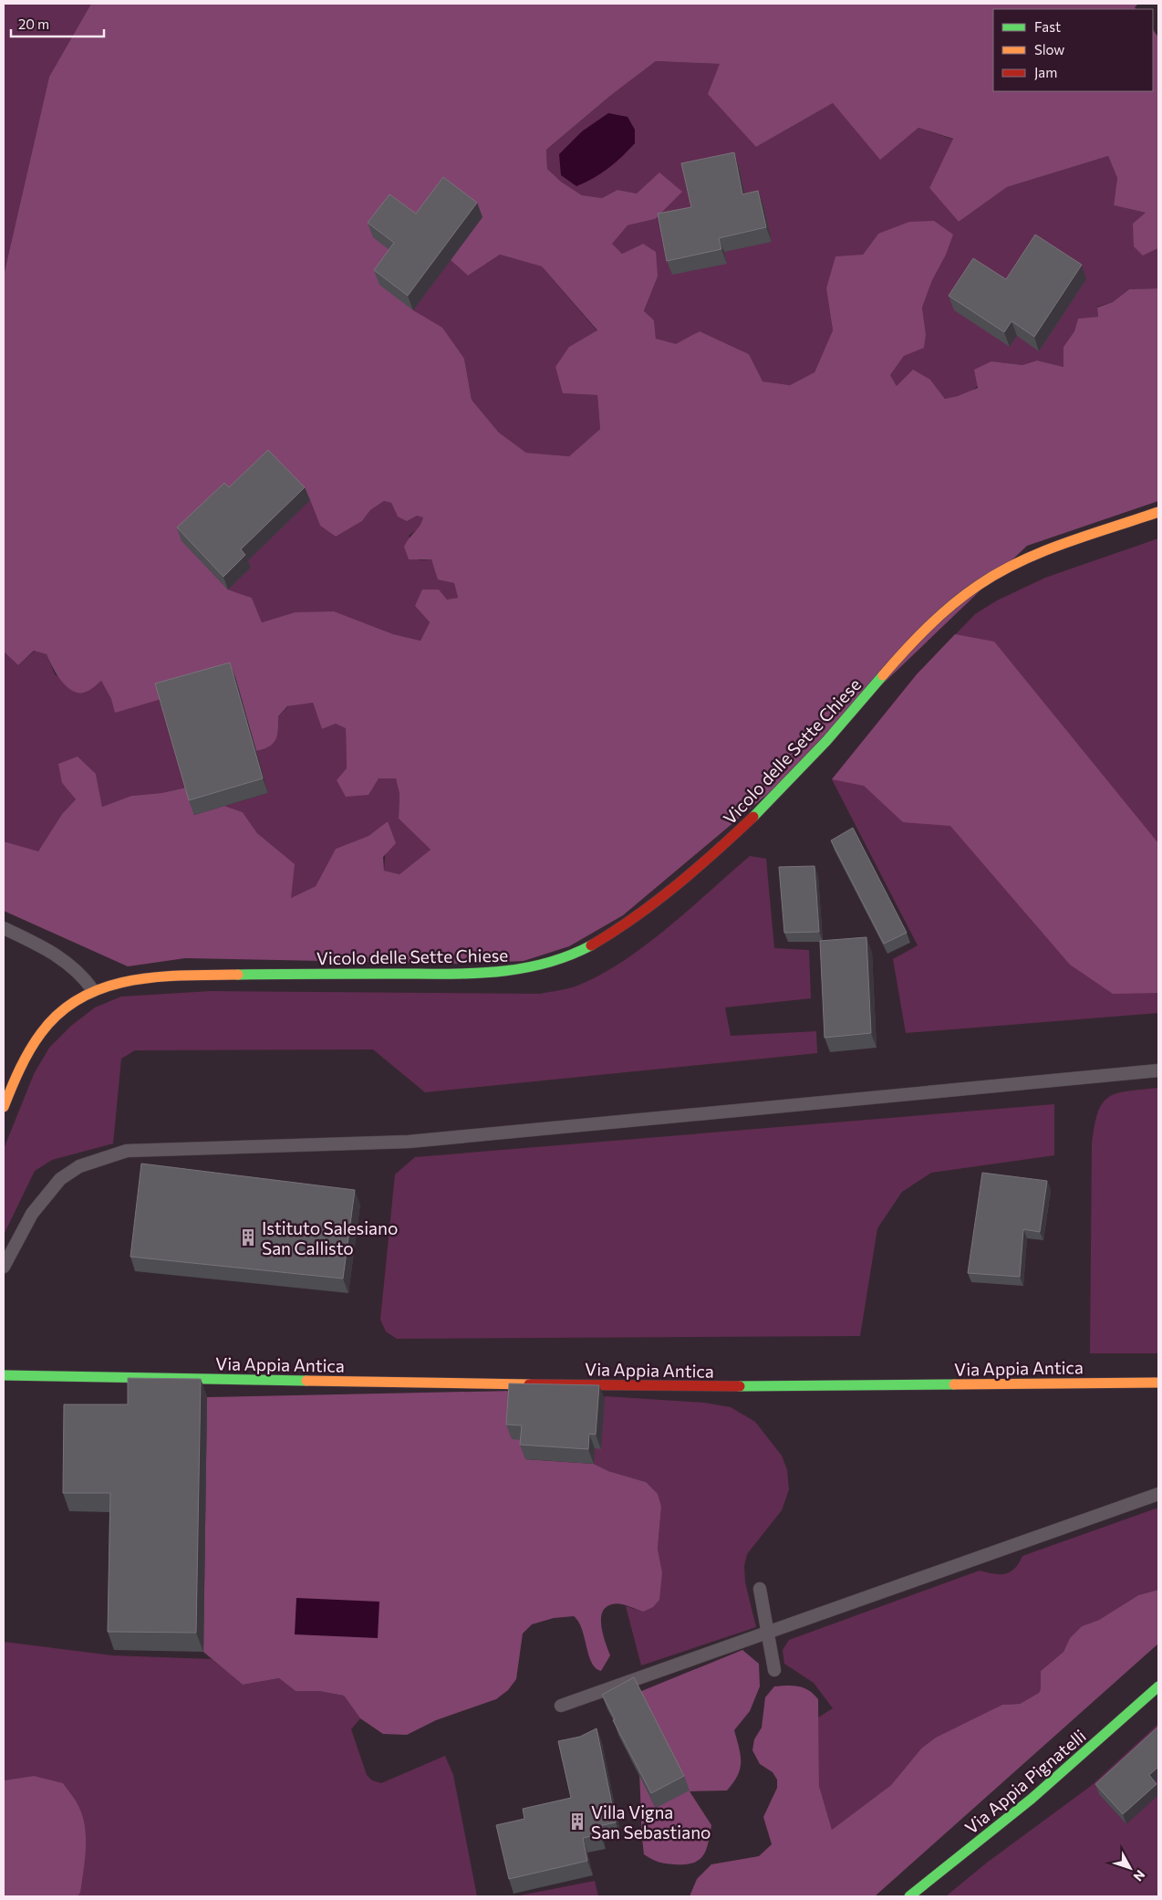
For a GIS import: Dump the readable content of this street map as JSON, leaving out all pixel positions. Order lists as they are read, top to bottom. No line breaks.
{"streets":{"main road":["Vicolo delle Sette Chiese","Via Appia Antica","Via Appia Pignatelli"]},"places":{"building":["Istituto Salesiano San Callisto","Villa Vigna San Sebastiano"]},"legend":["Fast","Slow","Jam"],"scale_bar":"20 m","north":"bottom right"}
